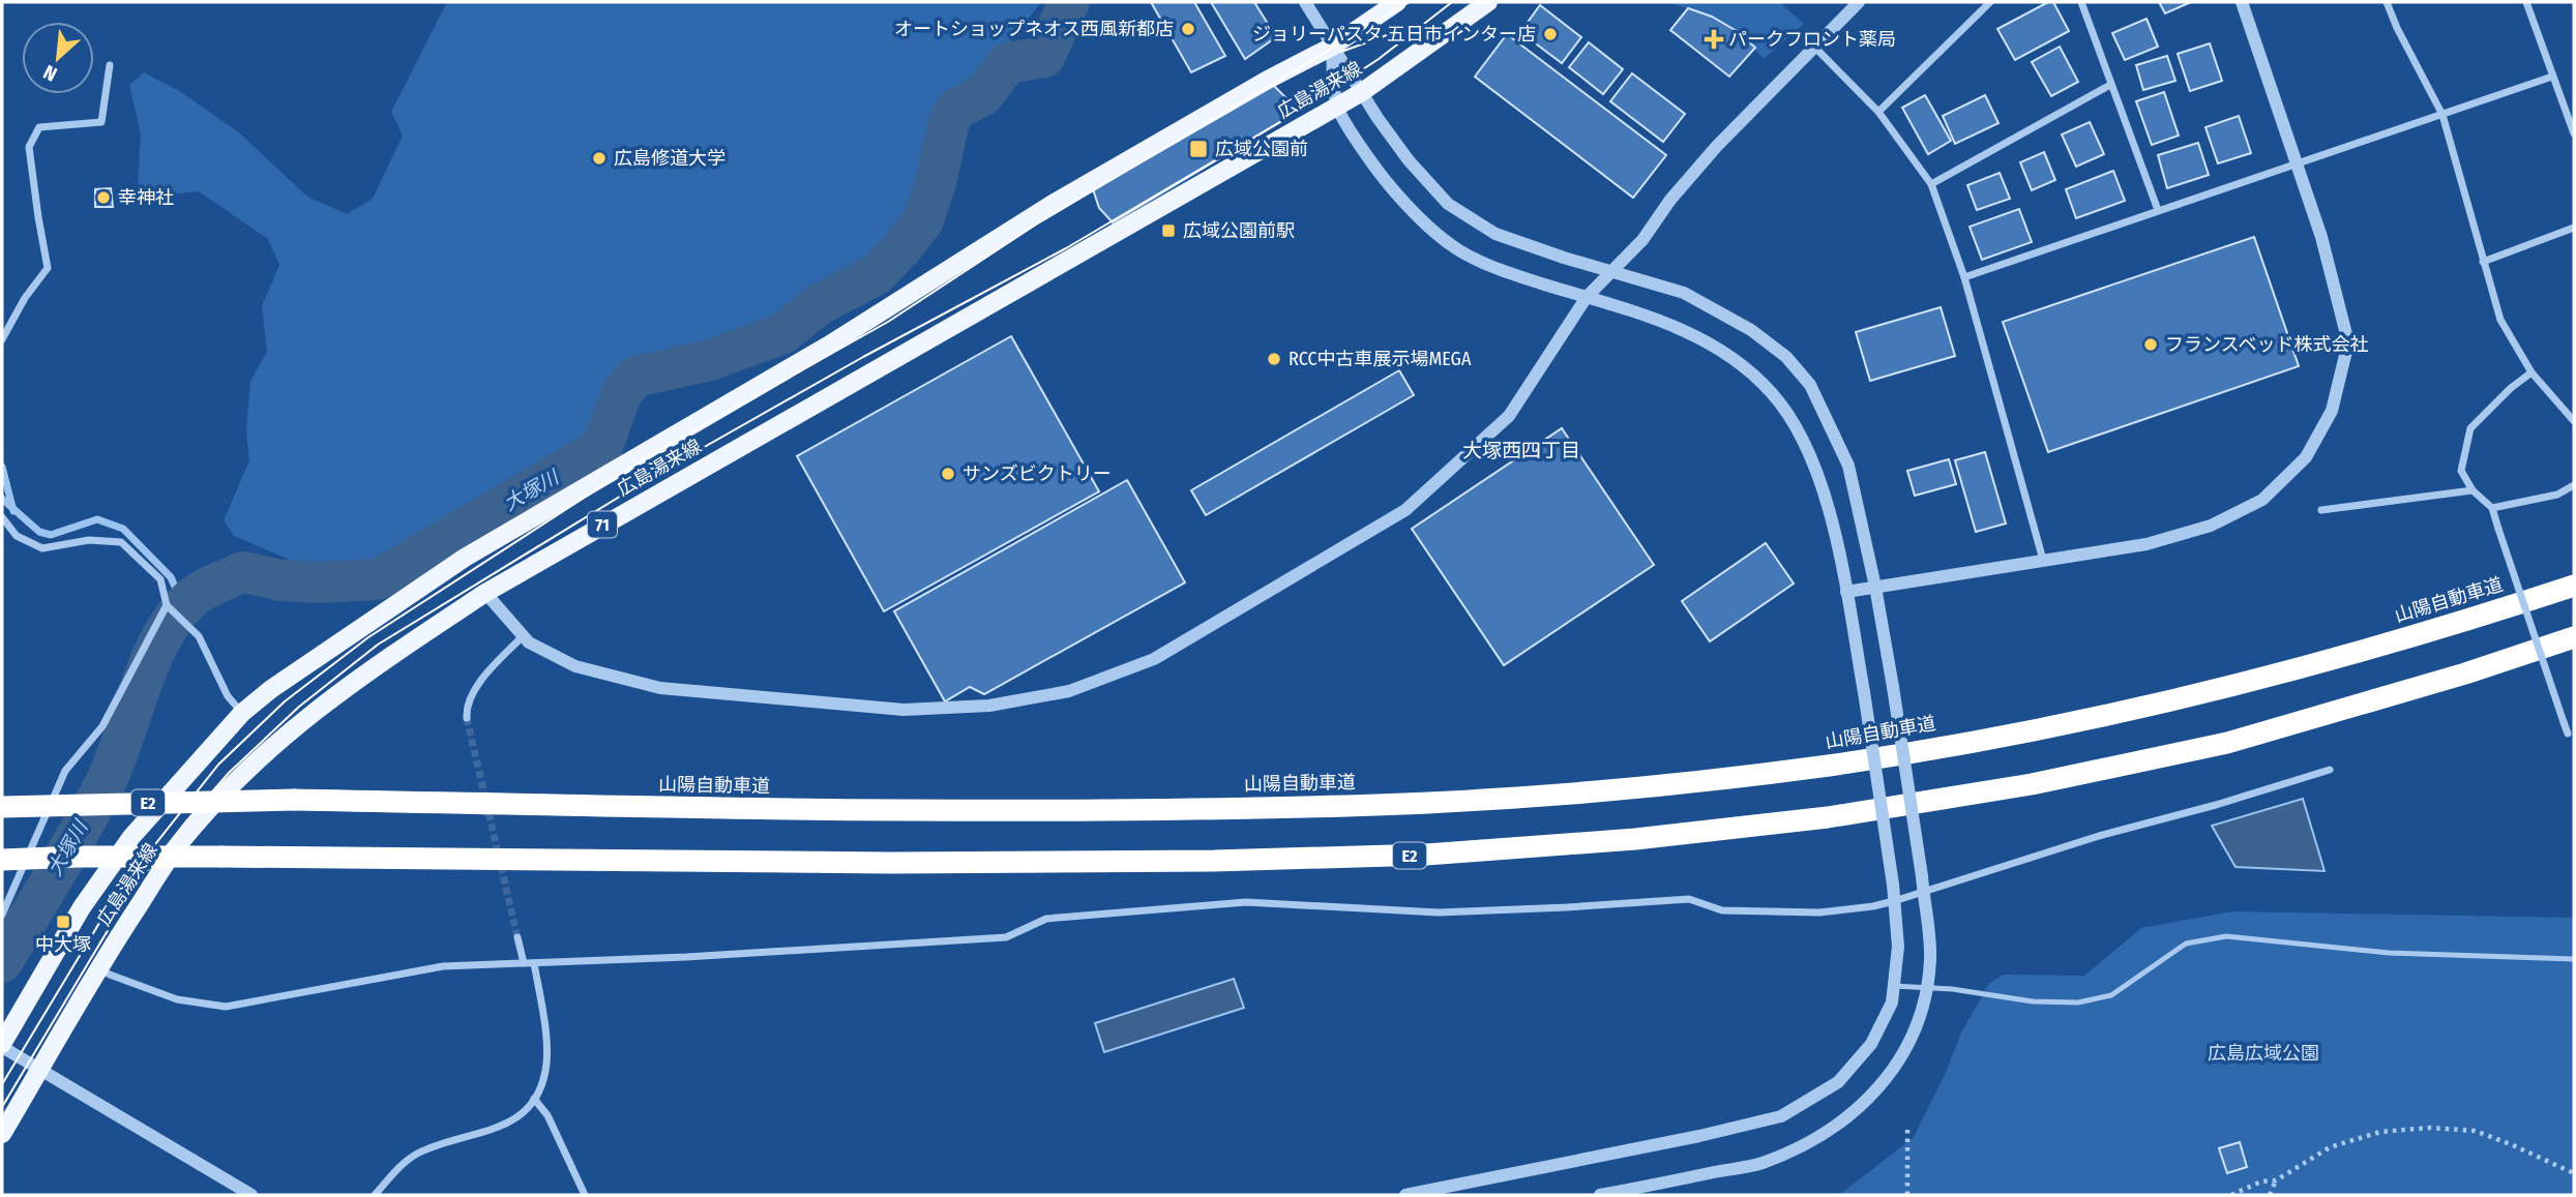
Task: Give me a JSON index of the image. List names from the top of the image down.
{
  "streets": {
    "highway": ["山陽自動車道", "E2"],
    "main road": ["広島湯来線", "71"]
  },
  "districts": ["大塚西四丁目"],
  "water": ["大塚川"],
  "parks": ["広島広域公園"],
  "places": {
    "other": [
      "オートショップネオス西風新都店",
      "ジョリーパスタ 五日市インター店",
      "広島修道大学",
      "幸神社",
      "フランスベッド株式会社",
      "RCC中古車展示場MEGA",
      "サンズビクトリー"
    ],
    "health": ["パークフロント薬局"],
    "transit": ["広域公園前", "広域公園前駅", "中大塚"]
  },
  "north": "bottom left"
}
